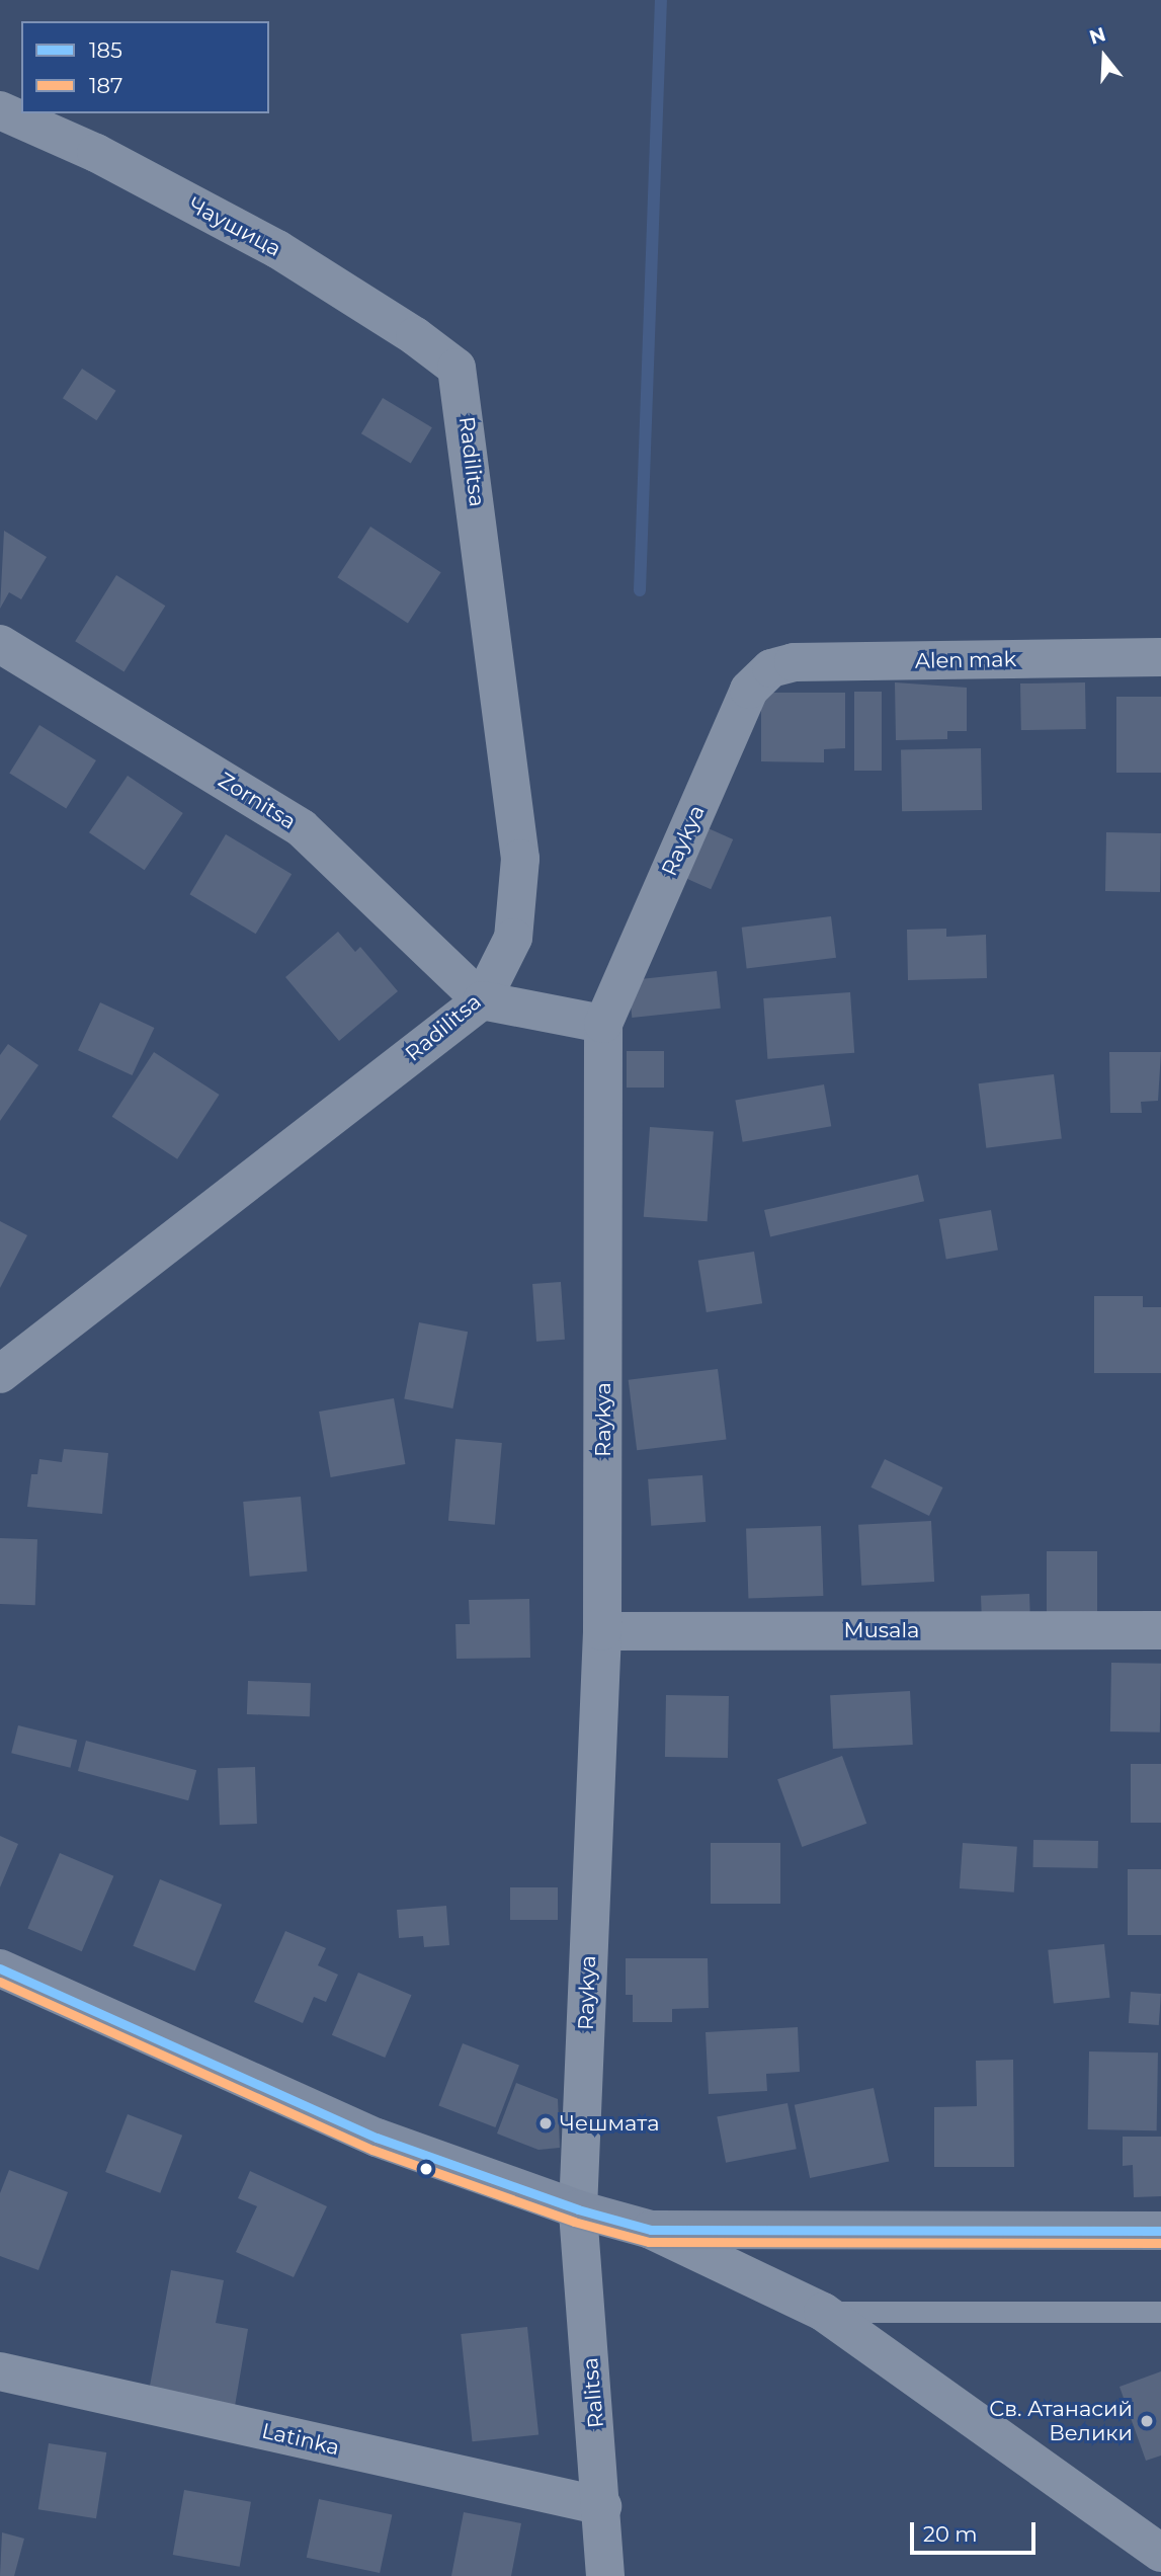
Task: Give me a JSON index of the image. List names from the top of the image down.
{
  "streets": {
    "street": [
      "Чаушица",
      "Radilitsa",
      "Alen mak",
      "Zornitsa",
      "Raykya",
      "Musala",
      "Ralitsa",
      "Latinka"
    ]
  },
  "crossings": [
    ["Чаушица", "Radilitsa"],
    ["Radilitsa", "Zornitsa"],
    ["Alen mak", "Raykya"],
    ["Raykya", "Musala"],
    ["Raykya", "Ralitsa"],
    ["Ralitsa", "Latinka"]
  ],
  "places": ["Чешмата", "Св. Атанасий Велики"],
  "lines": ["transit line 185", "transit line 187"],
  "legend": ["185", "187"],
  "scale_bar": "20 m",
  "north": "top"
}
